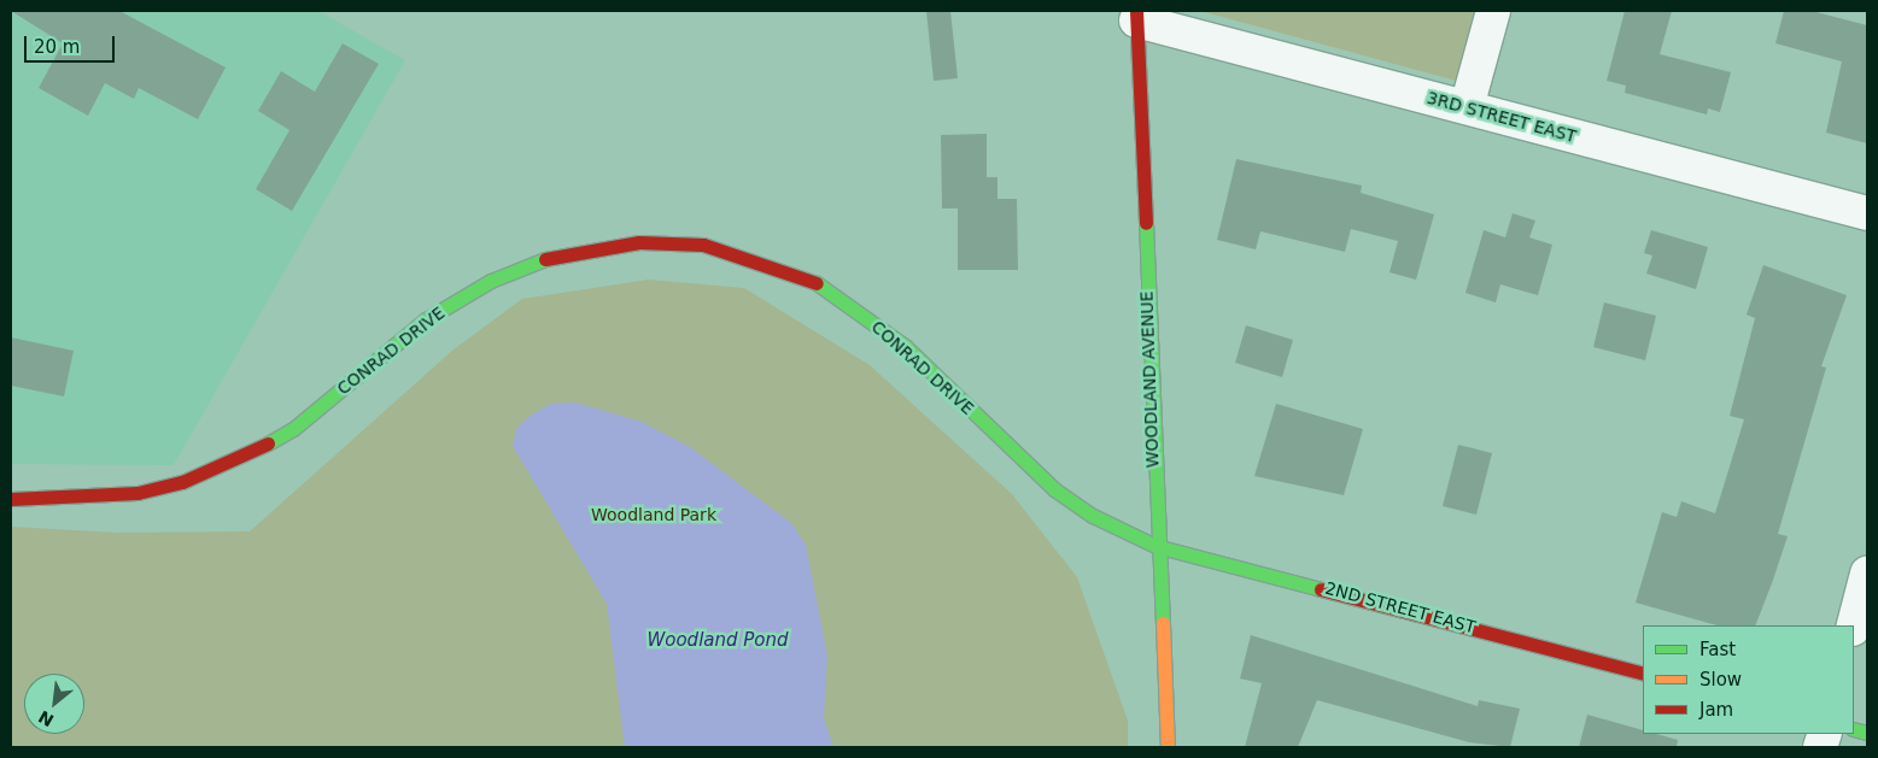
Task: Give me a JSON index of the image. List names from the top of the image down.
{
  "streets": {
    "street": [
      "3RD STREET EAST",
      "CONRAD DRIVE",
      "WOODLAND AVENUE",
      "2ND STREET EAST"
    ]
  },
  "crossings": [
    ["3RD STREET EAST", "WOODLAND AVENUE"],
    ["CONRAD DRIVE", "WOODLAND AVENUE"],
    ["CONRAD DRIVE", "2ND STREET EAST"],
    ["WOODLAND AVENUE", "2ND STREET EAST"]
  ],
  "water": ["Woodland Pond"],
  "parks": ["Woodland Park"],
  "legend": ["Fast", "Slow", "Jam"],
  "scale_bar": "20 m",
  "north": "bottom left"
}
